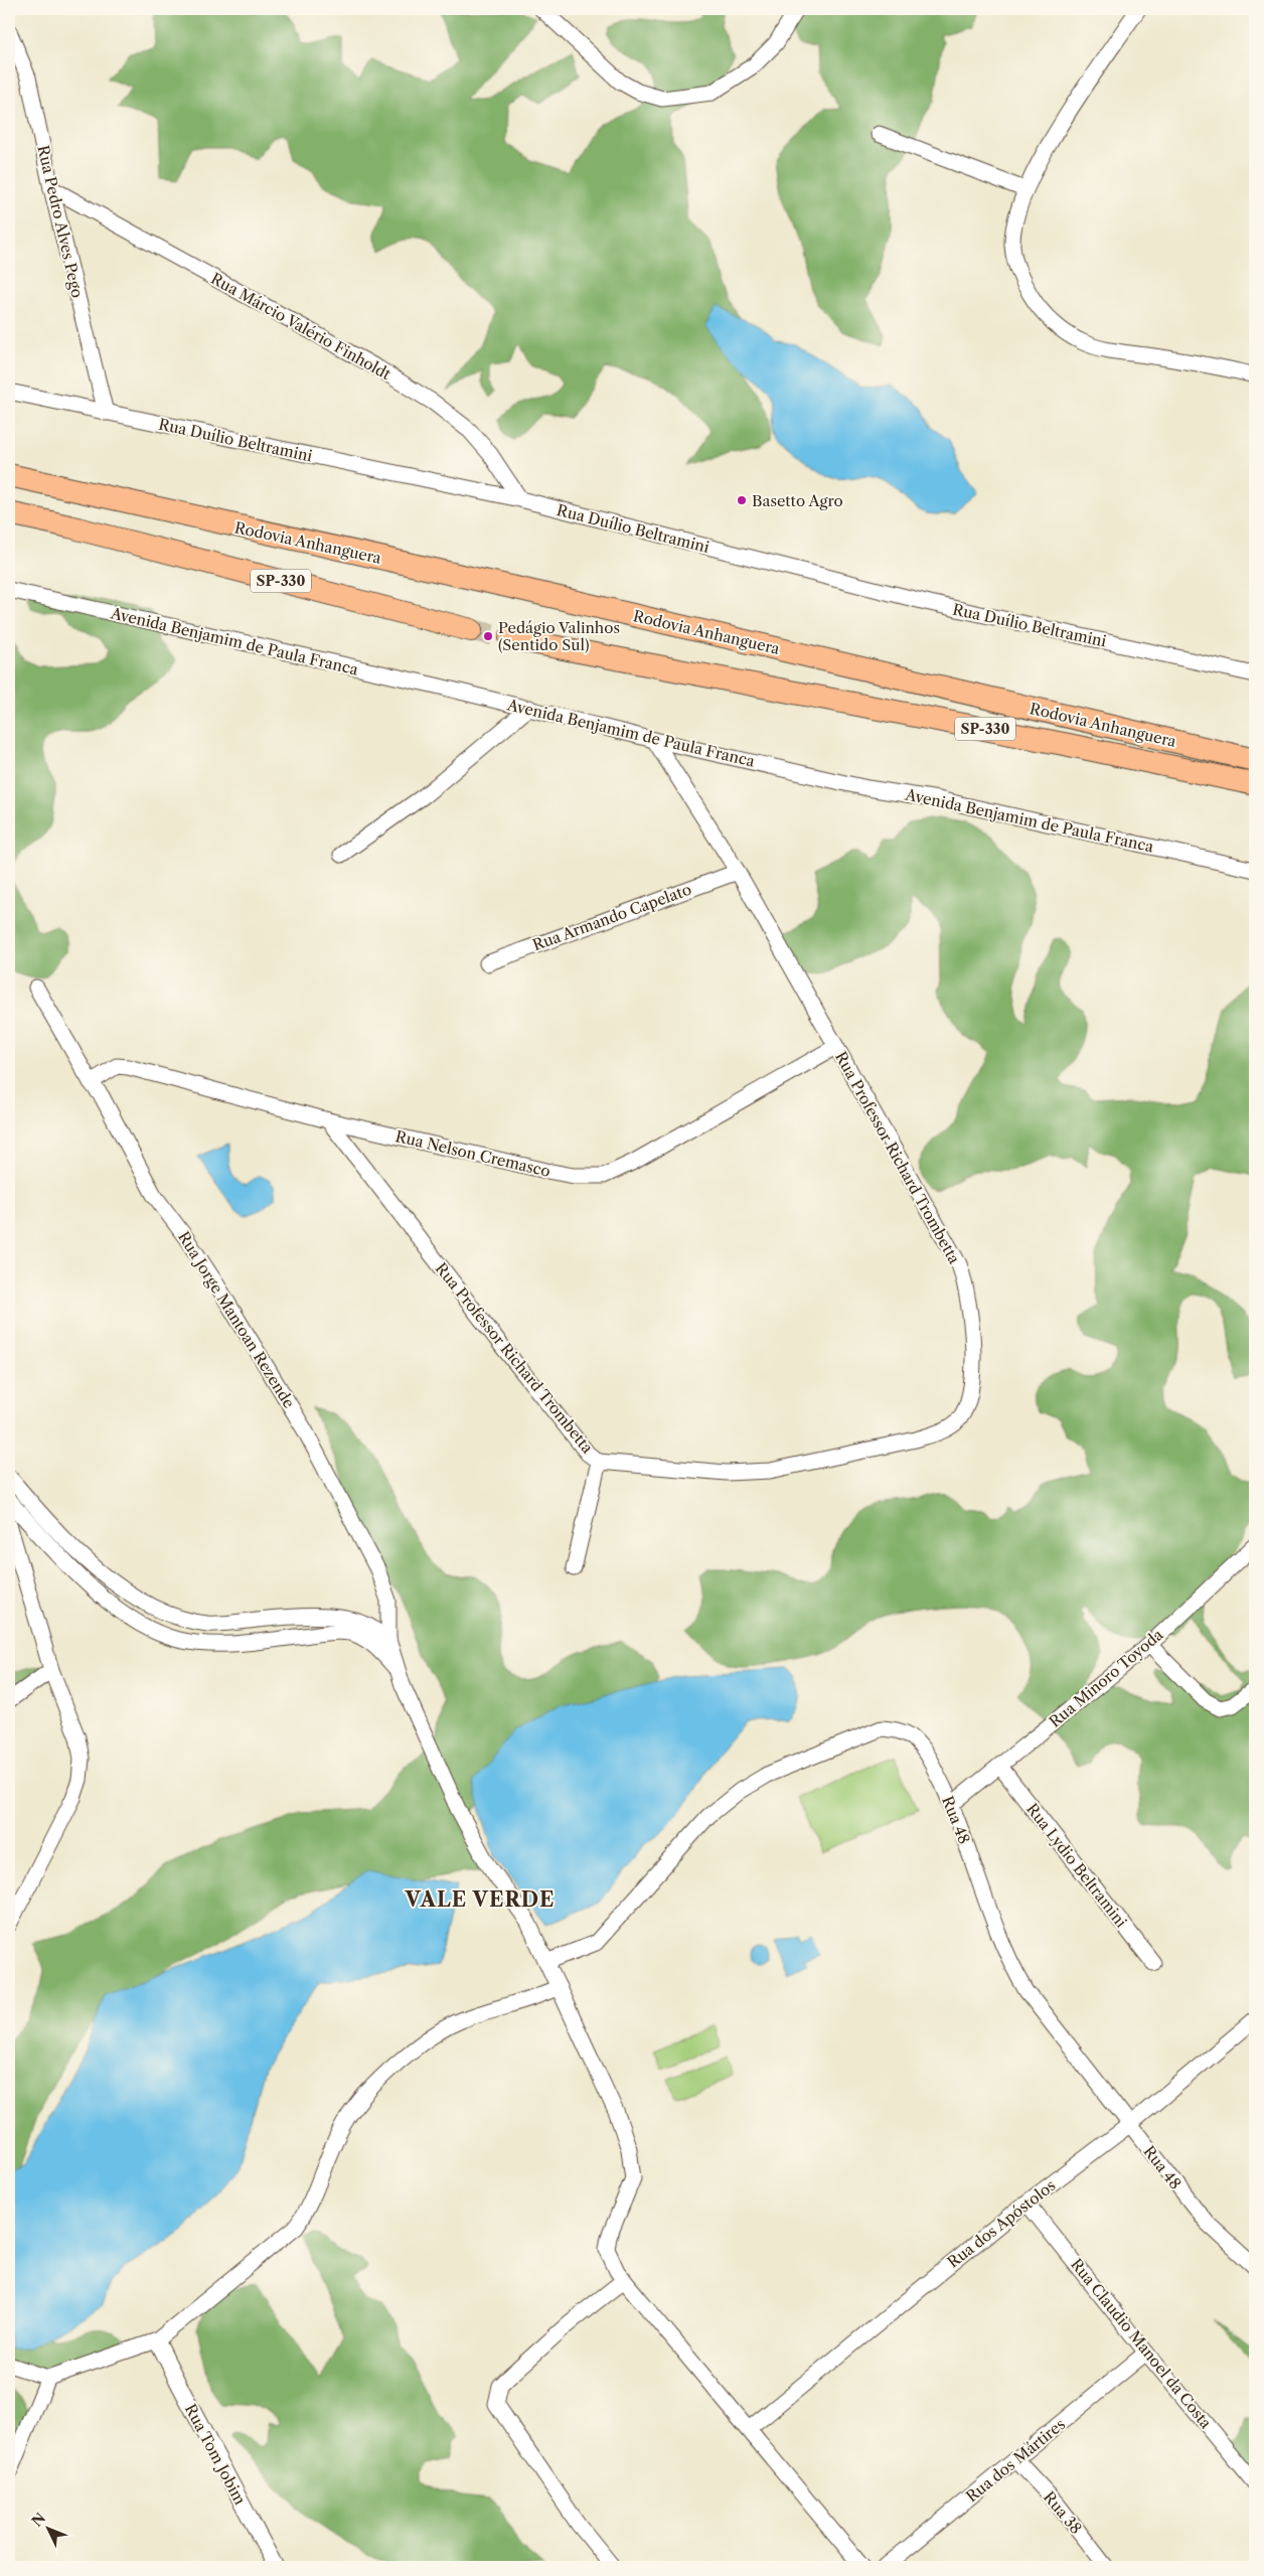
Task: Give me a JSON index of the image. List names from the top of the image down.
{
  "streets": {
    "highway": ["Rodovia Anhanguera", "SP-330"],
    "street": [
      "Rua Pedro Alves Pego",
      "Rua Márcio Valério Finholdt",
      "Rua Duílio Beltramini",
      "Avenida Benjamim de Paula Franca",
      "Rua Armando Capelato",
      "Rua Nelson Cremasco",
      "Rua Professor Richard Trombetta",
      "Rua Jorge Mantoan Rezende",
      "Rua Minoro Toyoda",
      "Rua 48",
      "Rua Lydio Beltramini",
      "Rua dos Apóstolos",
      "Rua Claudio Manoel da Costa",
      "Rua Tom Jobim",
      "Rua dos Mártires",
      "Rua 38"
    ]
  },
  "crossings": [
    ["Rua Pedro Alves Pego", "Rua Márcio Valério Finholdt"],
    ["Rua Pedro Alves Pego", "Rua Duílio Beltramini"],
    ["Rua Márcio Valério Finholdt", "Rua Duílio Beltramini"],
    ["Avenida Benjamim de Paula Franca", "Rua Professor Richard Trombetta"],
    ["Rua Armando Capelato", "Rua Professor Richard Trombetta"],
    ["Rua Nelson Cremasco", "Rua Professor Richard Trombetta"],
    ["Rua Nelson Cremasco", "Rua Jorge Mantoan Rezende"],
    ["Rua Minoro Toyoda", "Rua 48"],
    ["Rua Minoro Toyoda", "Rua Lydio Beltramini"],
    ["Rua 48", "Rua dos Apóstolos"],
    ["Rua dos Apóstolos", "Rua Claudio Manoel da Costa"],
    ["Rua Claudio Manoel da Costa", "Rua dos Mártires"],
    ["Rua dos Mártires", "Rua 38"]
  ],
  "districts": ["VALE VERDE"],
  "places": ["Basetto Agro", "Pedágio Valinhos (Sentido Sul)"],
  "north": "top left"
}
